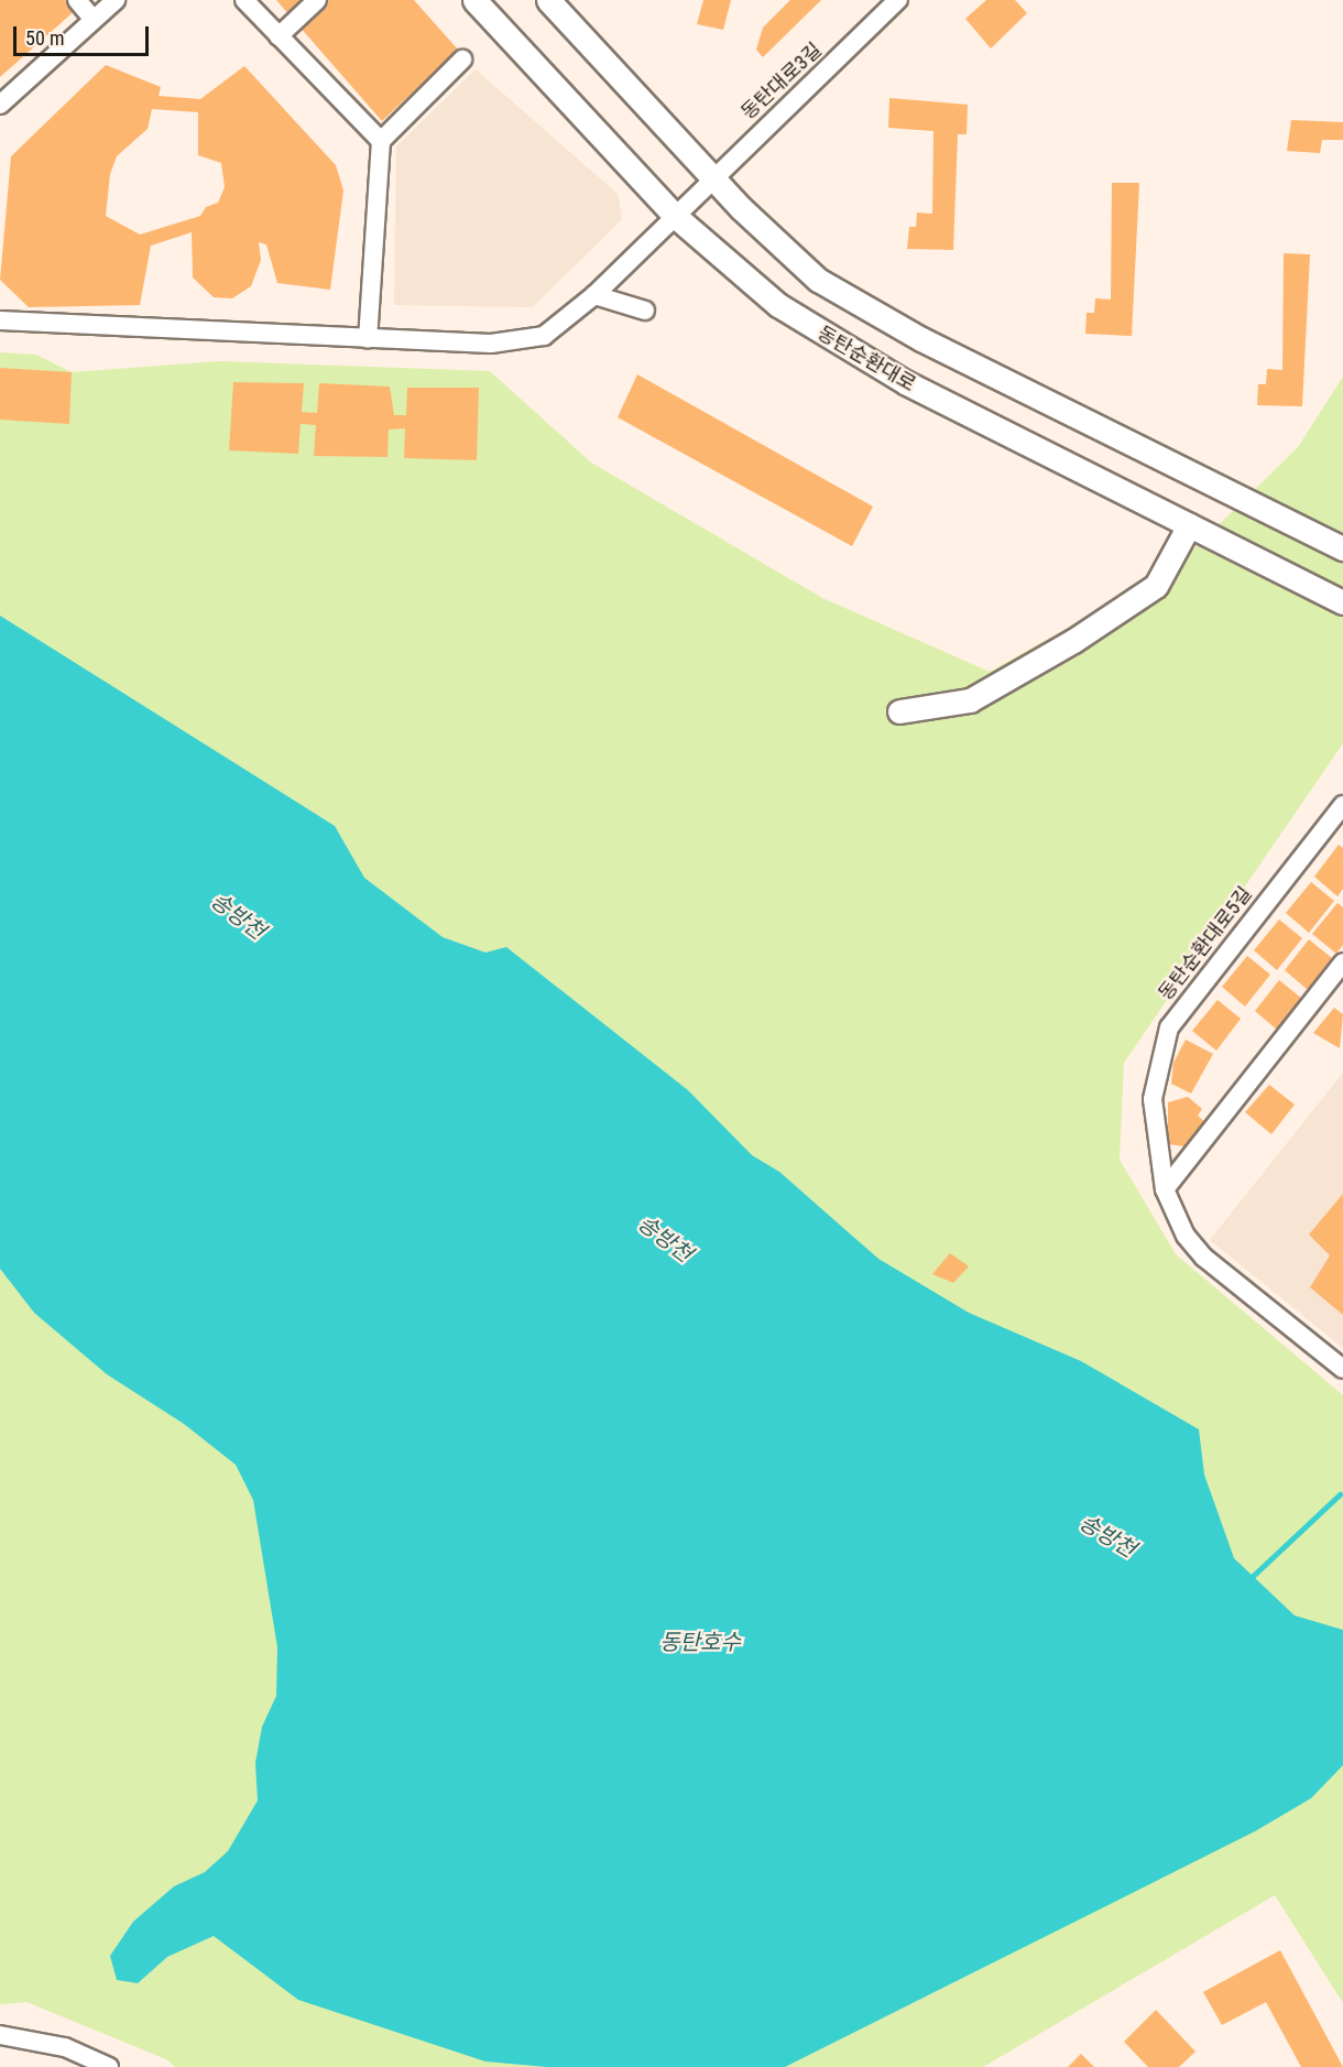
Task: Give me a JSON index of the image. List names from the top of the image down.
{
  "streets": {
    "main road": ["동탄순환대로"],
    "street": ["동탄대로3길", "동탄순환대로5길"]
  },
  "crossings": [
    ["동탄대로3길", "동탄순환대로"]
  ],
  "water": ["송방천", "동탄호수"],
  "scale_bar": "50 m"
}
